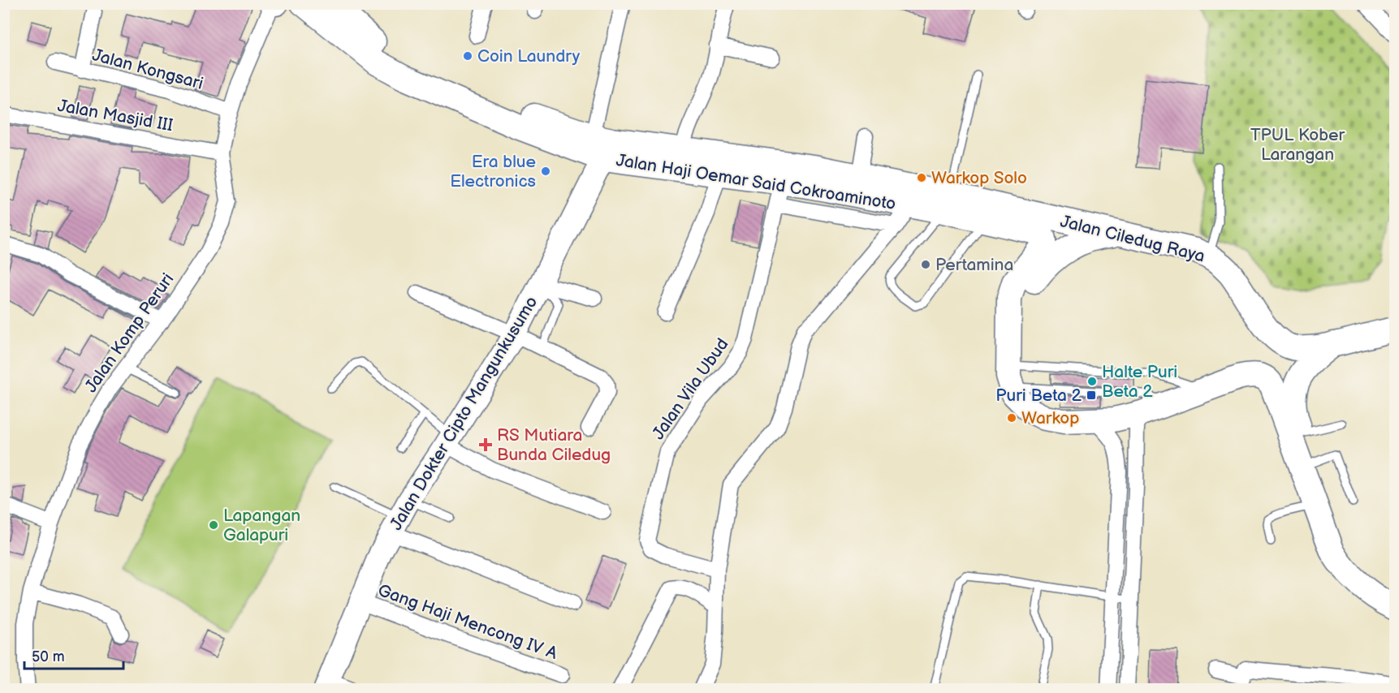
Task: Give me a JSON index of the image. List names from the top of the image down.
{
  "streets": {
    "main road": ["Jalan Haji Oemar Said Cokroaminoto", "Jalan Ciledug Raya", "Jalan Dokter Cipto Mangunkusumo"],
    "street": [
      "Jalan Kongsari",
      "Jalan Masjid III",
      "Jalan Komp Peruri",
      "Jalan Vila Ubud",
      "Gang Haji Mencong IV A"
    ]
  },
  "crossings": [
    ["Jalan Kongsari", "Jalan Komp Peruri"],
    ["Jalan Masjid III", "Jalan Komp Peruri"],
    ["Jalan Haji Oemar Said Cokroaminoto", "Jalan Ciledug Raya"],
    ["Jalan Haji Oemar Said Cokroaminoto", "Jalan Vila Ubud"],
    ["Jalan Haji Oemar Said Cokroaminoto", "Jalan Dokter Cipto Mangunkusumo"],
    ["Jalan Dokter Cipto Mangunkusumo", "Gang Haji Mencong IV A"]
  ],
  "parks": ["TPUL Kober Larangan"],
  "places": {
    "other": [
      "Coin Laundry",
      "Era blue Electronics",
      "Warkop Solo",
      "Pertamina",
      "Halte Puri Beta 2",
      "Warkop",
      "Lapangan Galapuri"
    ],
    "transit": ["Puri Beta 2"],
    "health": ["RS Mutiara Bunda Ciledug"]
  },
  "scale_bar": "50 m"
}
